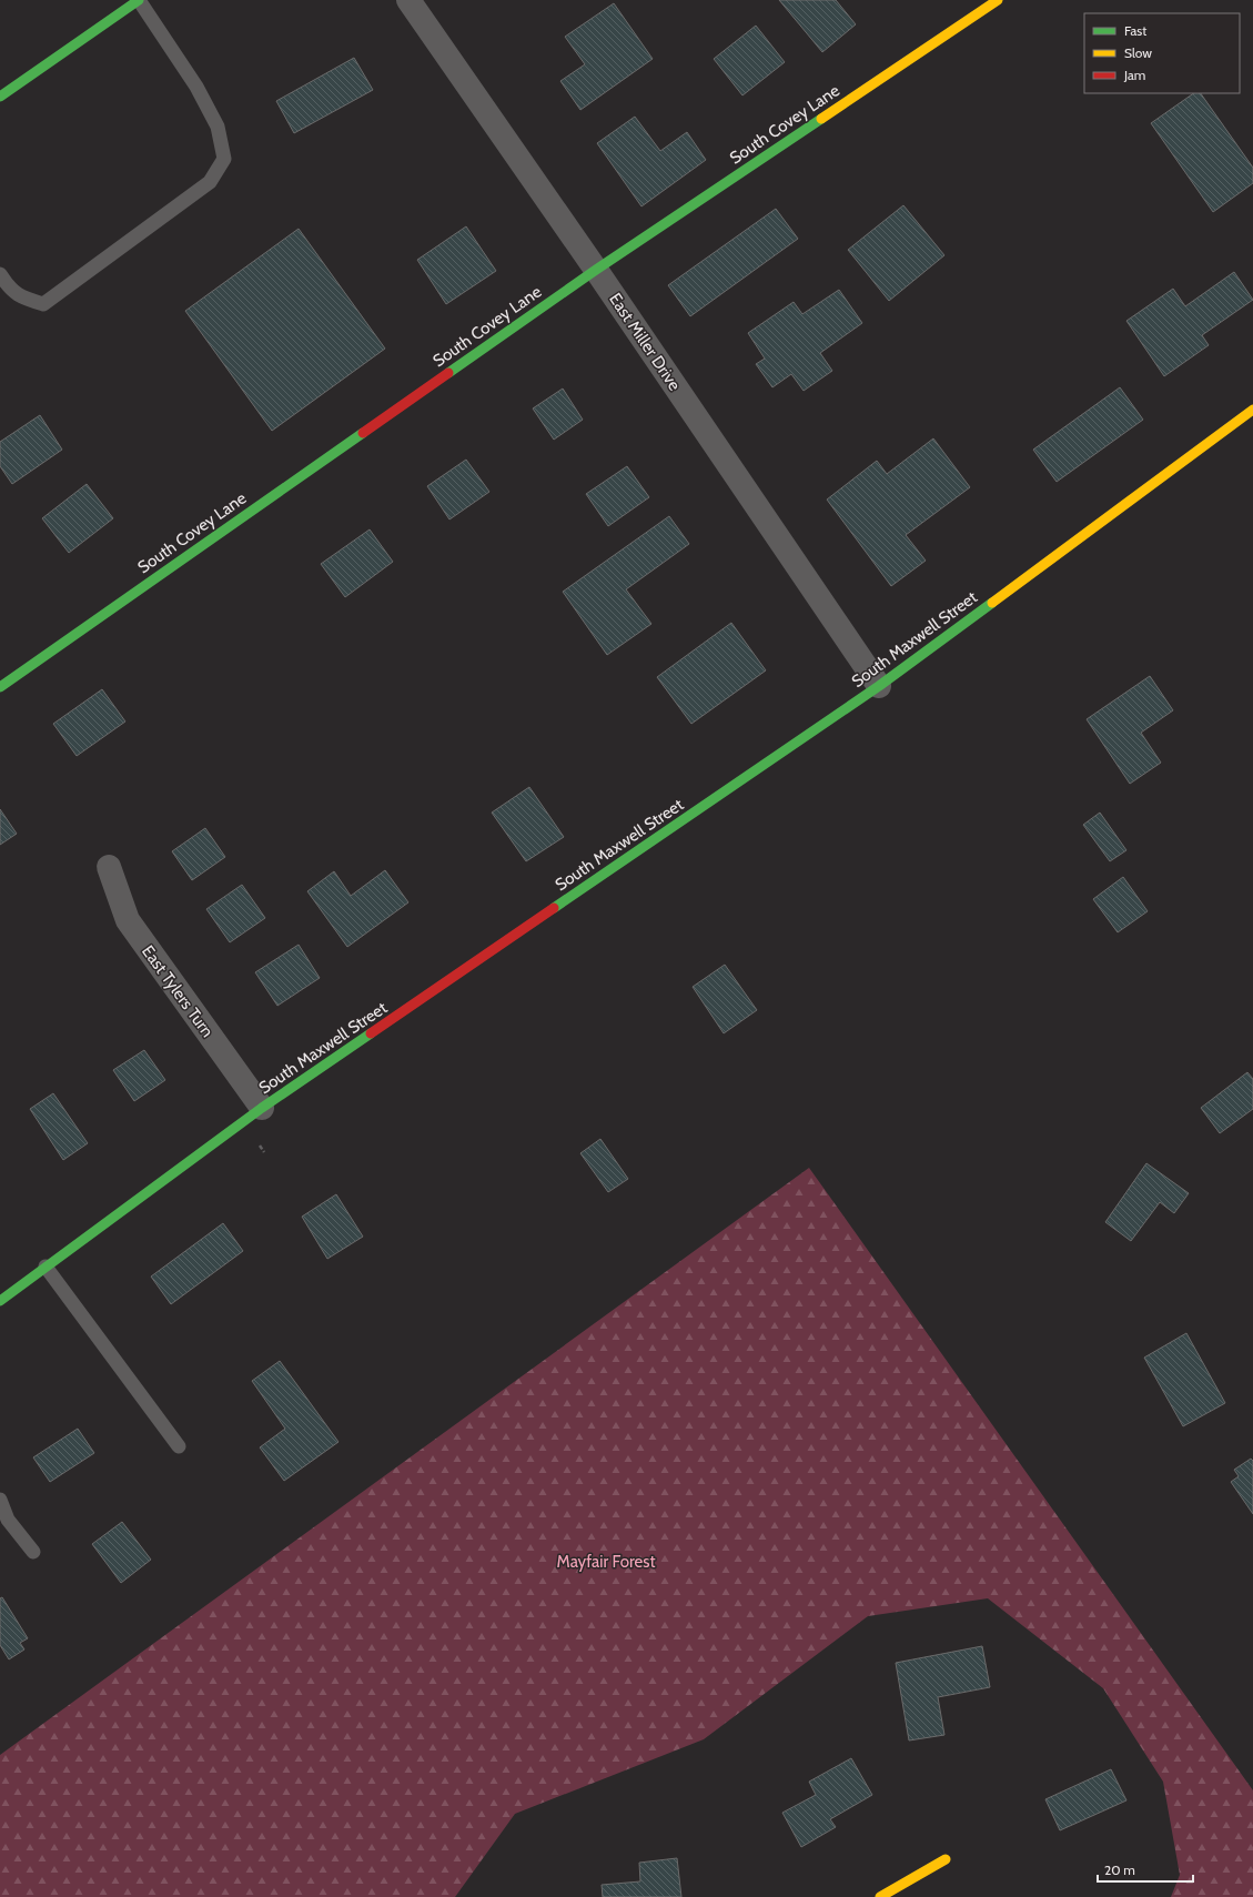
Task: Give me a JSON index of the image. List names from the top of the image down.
{
  "streets": {
    "street": [
      "South Covey Lane",
      "East Miller Drive",
      "South Maxwell Street",
      "East Tylers Turn"
    ]
  },
  "crossings": [
    ["South Covey Lane", "East Miller Drive"],
    ["East Miller Drive", "South Maxwell Street"],
    ["South Maxwell Street", "East Tylers Turn"]
  ],
  "parks": ["Mayfair Forest"],
  "legend": ["Fast", "Slow", "Jam"],
  "scale_bar": "20 m"
}
